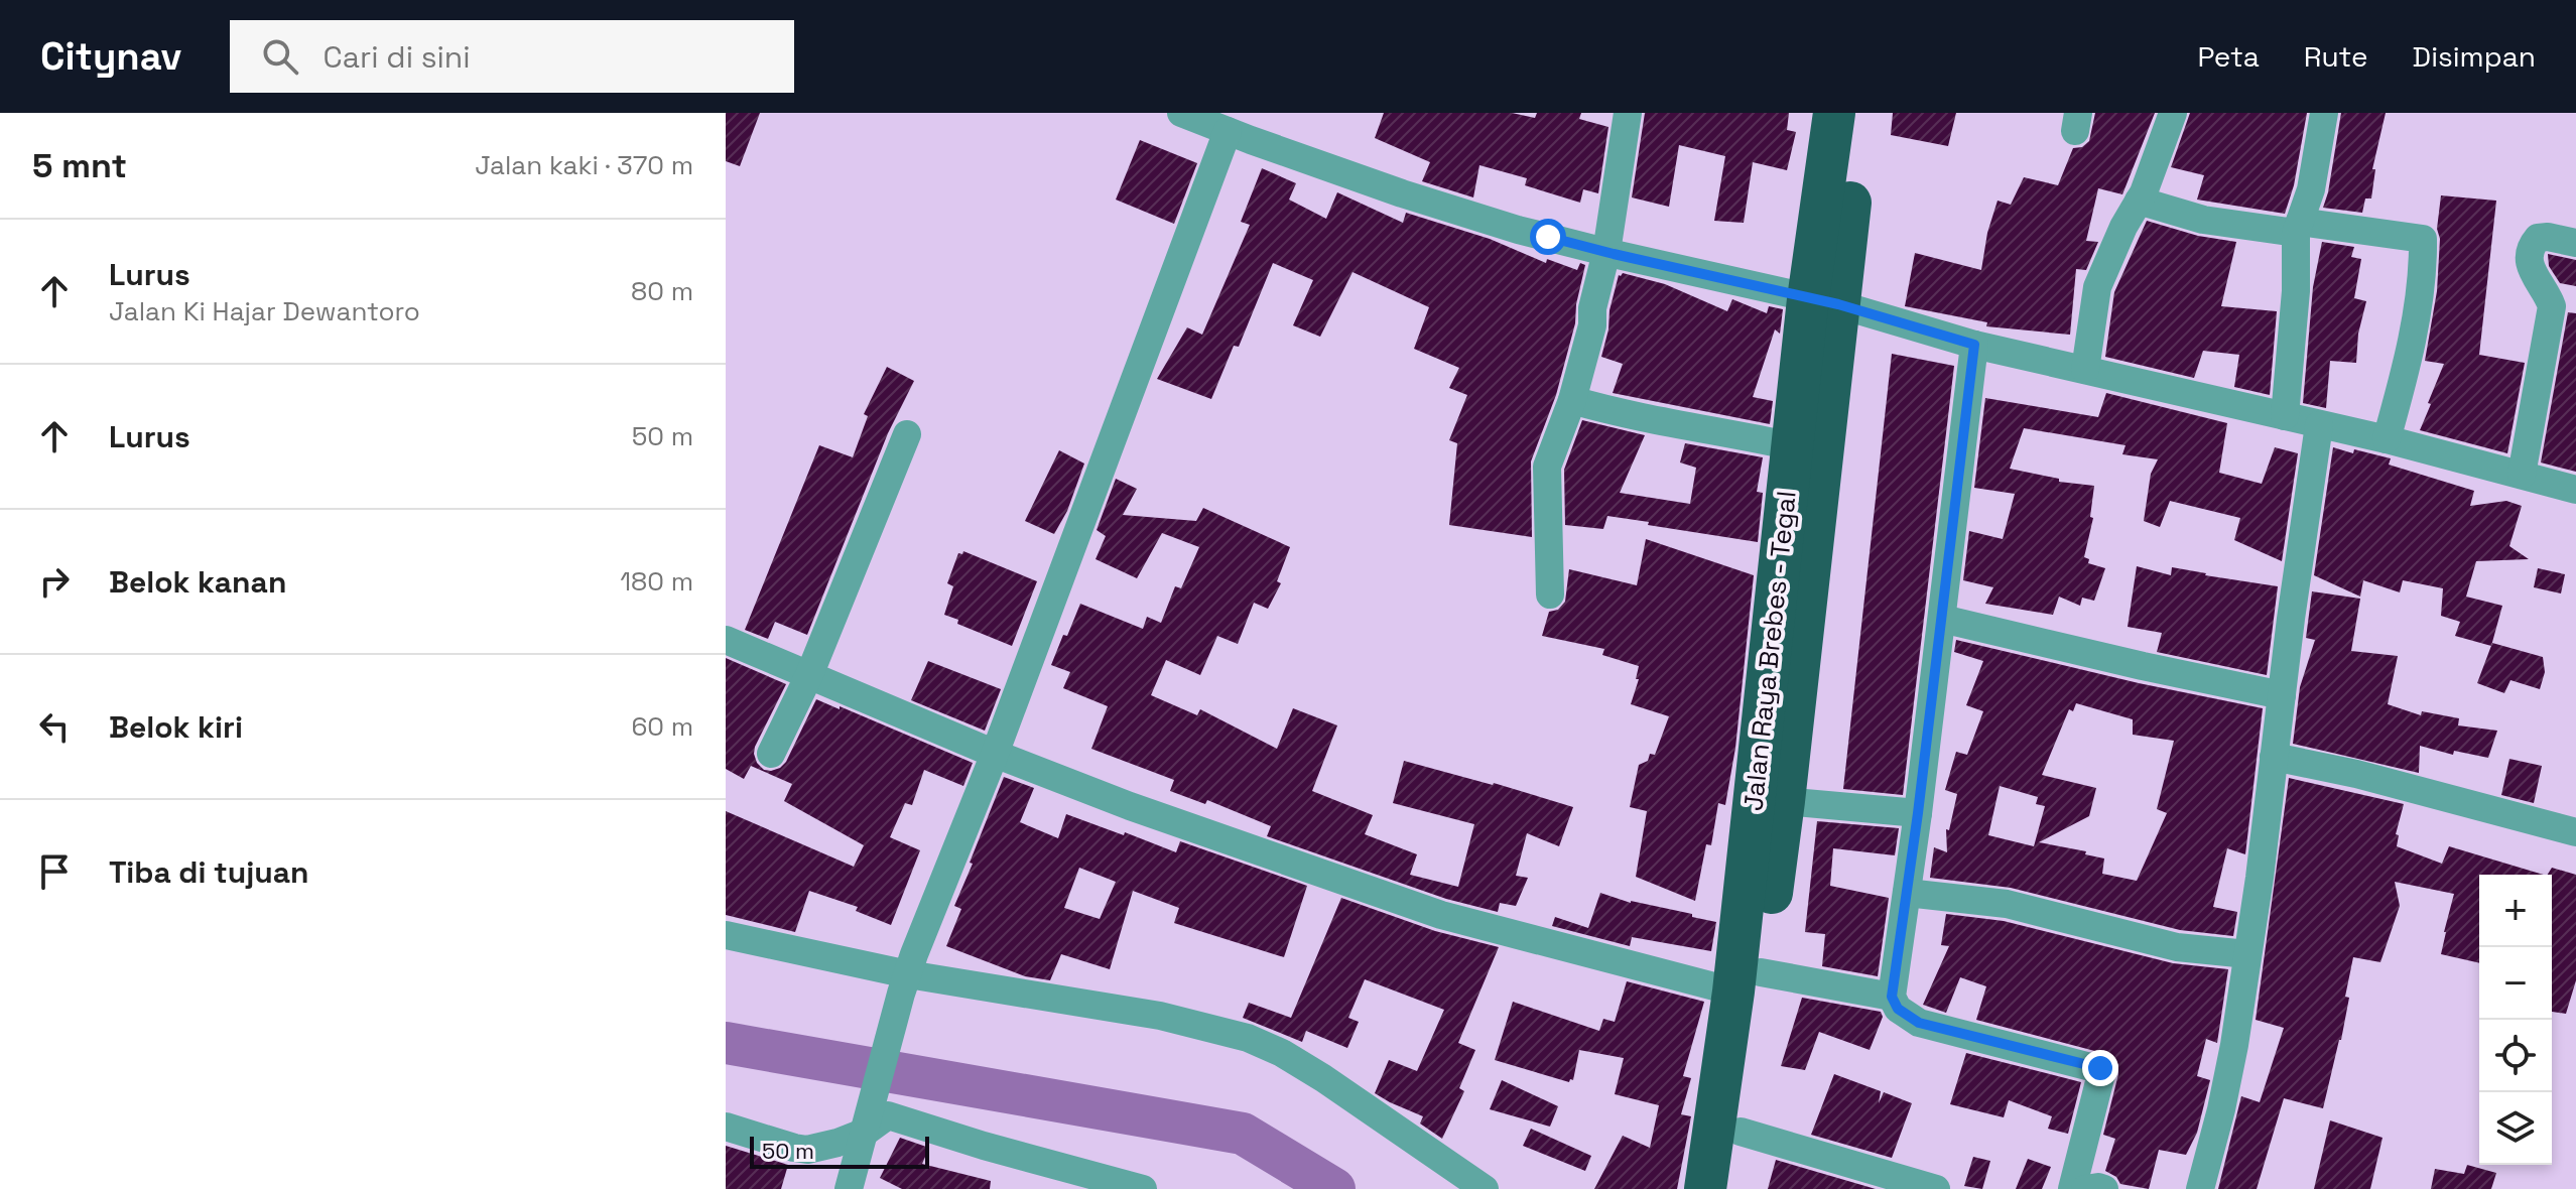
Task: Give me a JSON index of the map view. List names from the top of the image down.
{
  "streets": {
    "highway": ["Jalan Raya Brebes - Tegal"]
  },
  "scale_bar": "50 m",
  "page": {
    "header": "Citynav",
    "search": "Cari di sini",
    "nav": ["Peta", "Rute", "Disimpan"],
    "heading": ["5 mnt", "Jalan kaki · 370 m"],
    "list": [
      ["Lurus", "Jalan Ki Hajar Dewantoro", "80 m"],
      ["Lurus", "50 m"],
      ["Belok kanan", "180 m"],
      ["Belok kiri", "60 m"],
      "Tiba di tujuan"
    ],
    "map_buttons": ["+", "−"],
    "scale": "50 m"
  }
}
